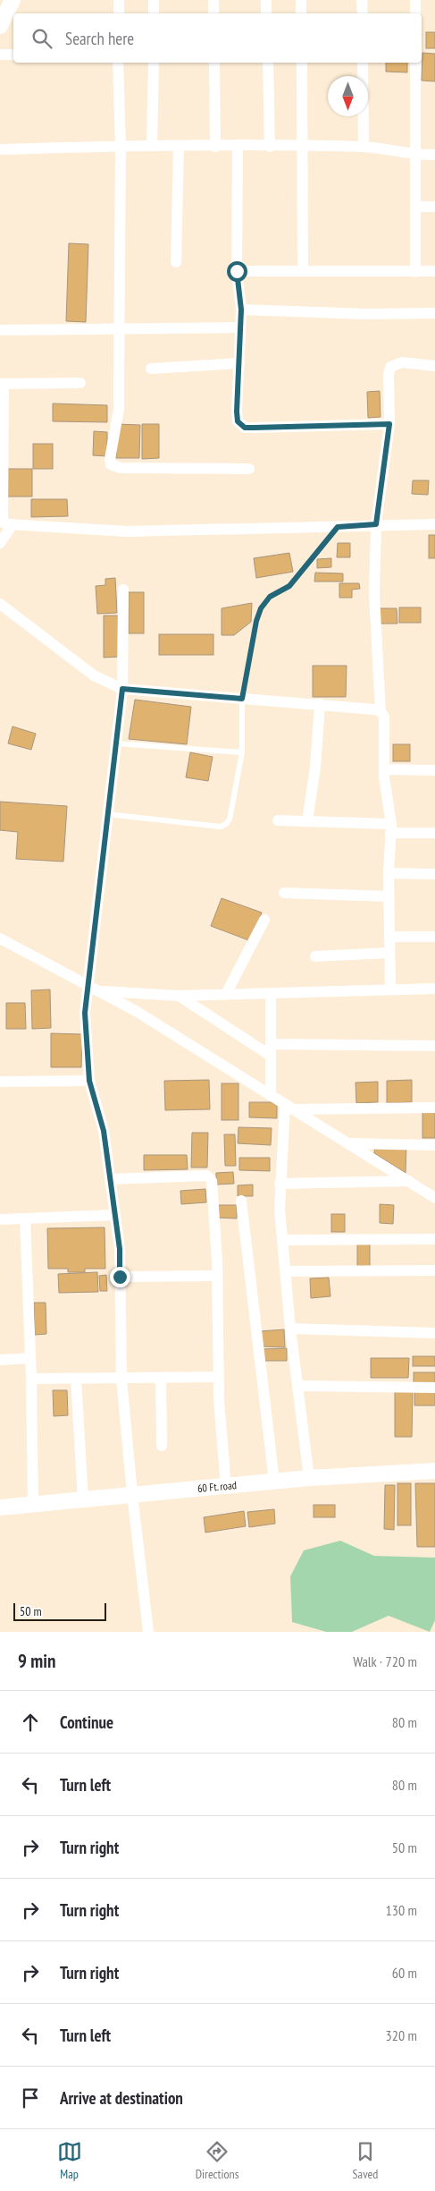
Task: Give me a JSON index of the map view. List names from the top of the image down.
{
  "streets": {
    "street": ["60 Ft. road"]
  },
  "scale_bar": "50 m",
  "north": "bottom",
  "page": {
    "search": "Search here",
    "scale": "50 m",
    "heading": ["9 min", "Walk · 720 m"],
    "list": [
      ["Continue", "80 m"],
      ["Turn left", "80 m"],
      ["Turn right", "50 m"],
      ["Turn right", "130 m"],
      ["Turn right", "60 m"],
      ["Turn left", "320 m"],
      "Arrive at destination"
    ],
    "nav": ["Map", "Directions", "Saved"]
  }
}
